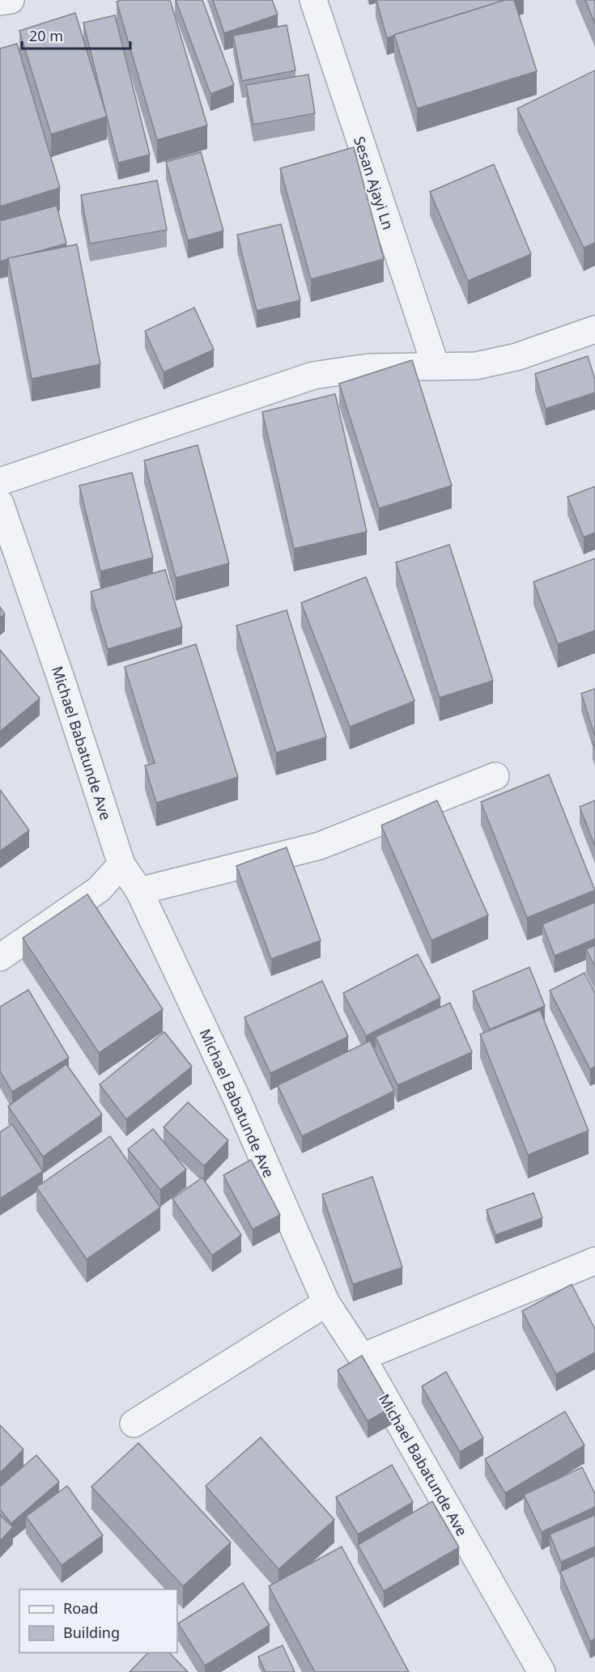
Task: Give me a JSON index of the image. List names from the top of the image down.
{
  "streets": {
    "street": ["Sesan Ajayi Ln", "Michael Babatunde Ave"]
  },
  "legend": ["Road", "Building"],
  "scale_bar": "20 m"
}
